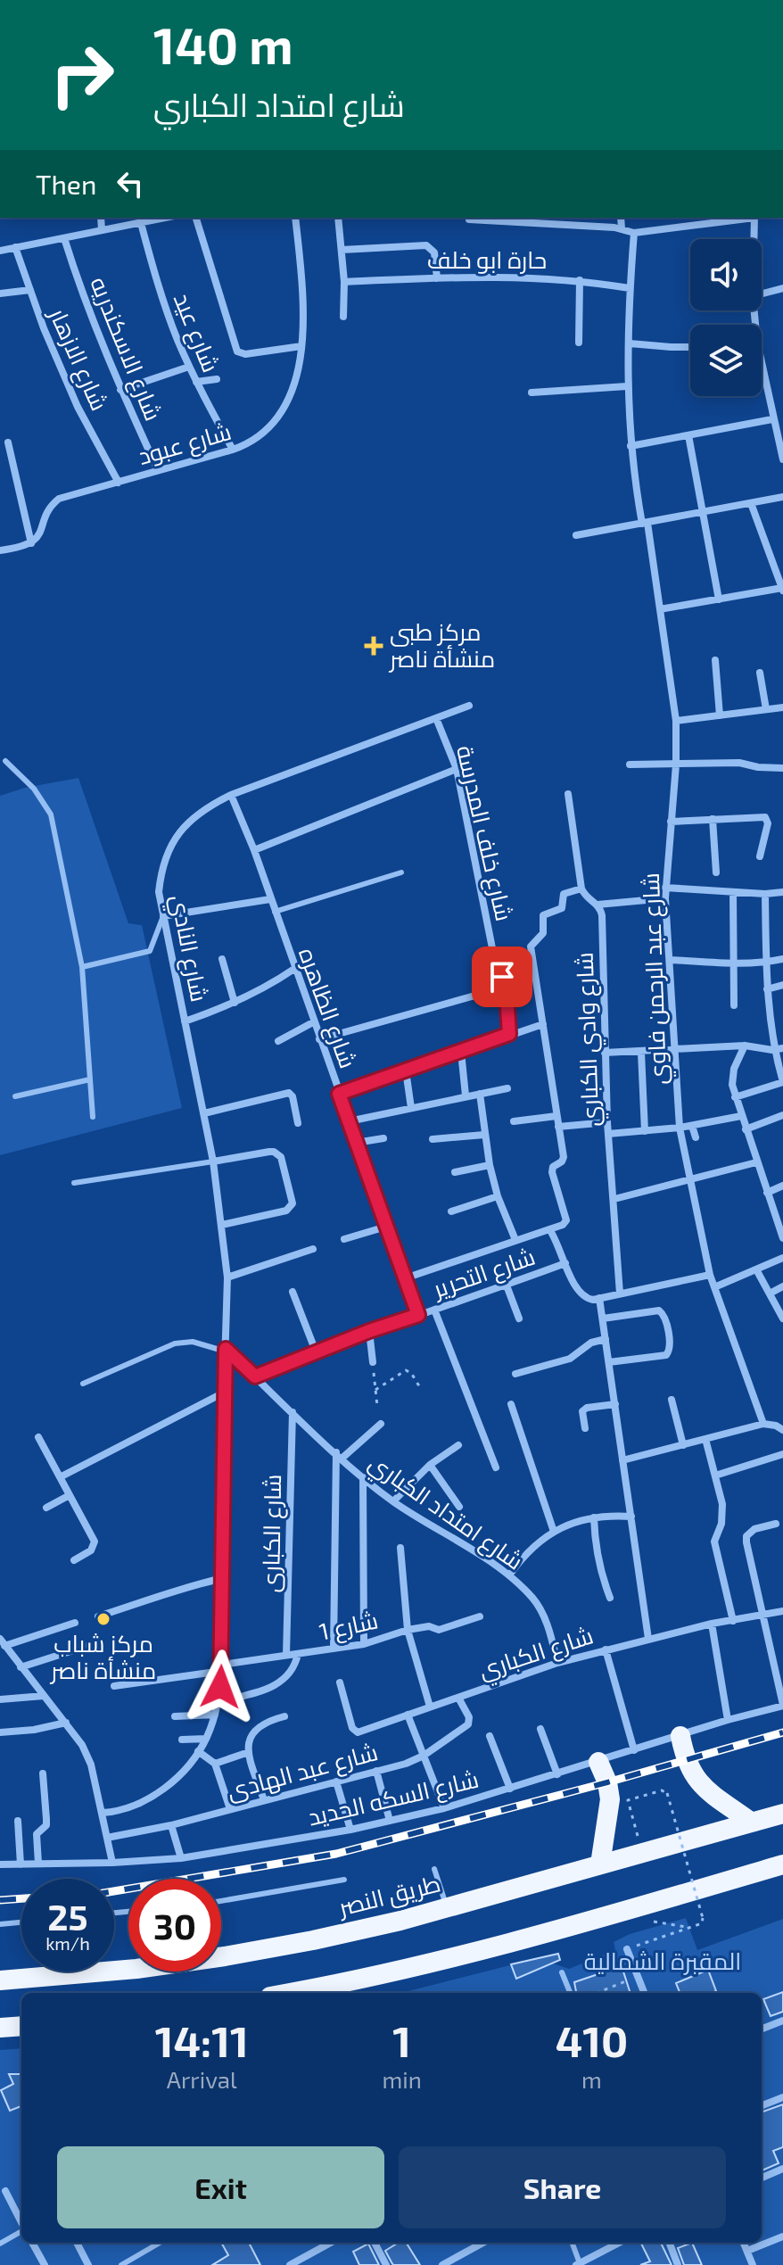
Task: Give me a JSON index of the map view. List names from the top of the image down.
{
  "streets": {
    "highway": ["طريق النصر"],
    "street": [
      "حارة ابو خلف",
      "شارع عيد",
      "شارع الاسكندريه",
      "شارع الازهار",
      "شارع عبود",
      "شارع خلف المدرسة",
      "شارع النادي",
      "شارع عبد الرحمن فاوي",
      "شارع الظاهره",
      "شارع وادي الكباري",
      "شارع التحرير",
      "شارع امتداد الكباري",
      "شارع الكبارى",
      "شارع 1",
      "شارع الكباري",
      "شارع عبد الهادى",
      "شارع السكه الحديد"
    ]
  },
  "crossings": [
    ["حارة ابو خلف", "شارع عبد الرحمن فاوي"],
    ["شارع عيد", "شارع عبود"],
    ["شارع الاسكندريه", "شارع عبود"],
    ["شارع الازهار", "شارع عبود"],
    ["شارع خلف المدرسة", "شارع النادي"],
    ["شارع النادي", "شارع الظاهره"],
    ["شارع النادي", "شارع امتداد الكباري"],
    ["شارع النادي", "شارع 1"],
    ["شارع الظاهره", "شارع التحرير"],
    ["شارع التحرير", "شارع امتداد الكباري"],
    ["شارع امتداد الكباري", "شارع الكبارى"],
    ["شارع امتداد الكباري", "شارع الكباري"],
    ["شارع الكبارى", "شارع 1"],
    ["شارع الكباري", "شارع عبد الهادى"]
  ],
  "parks": ["المقبرة الشمالية"],
  "places": {
    "health": ["مركز طبى منشأة ناصر"],
    "other": ["مركز شباب منشأة ناصر"]
  },
  "page": {
    "turn": ["140 m", "شارع امتداد الكباري"],
    "then": "Then",
    "speed": "25 km/h",
    "limit": "30",
    "eta": [
      "14:11",
      "Arrival",
      "1",
      "min",
      "410",
      "m"
    ],
    "buttons": ["Exit", "Share"]
  }
}
